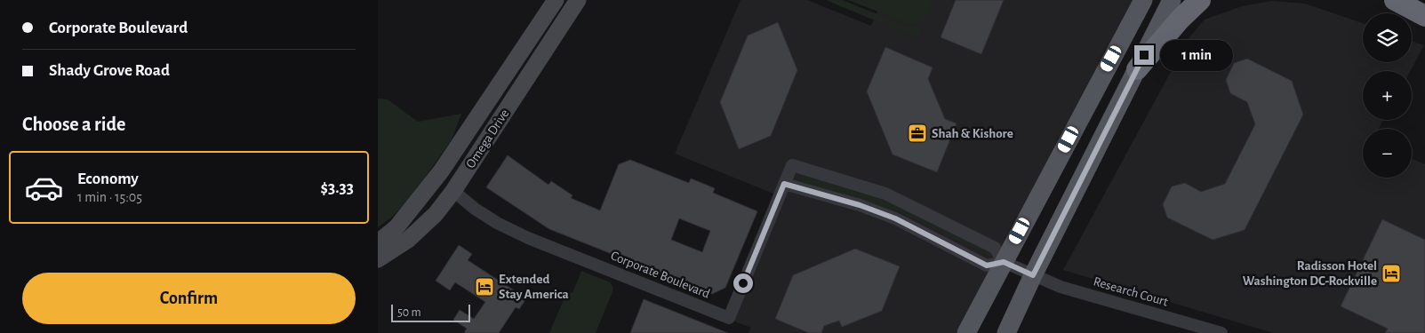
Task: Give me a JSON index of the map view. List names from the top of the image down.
{
  "streets": {
    "main road": ["Omega Drive"],
    "street": ["Corporate Boulevard", "Research Court"]
  },
  "crossings": [
    ["Omega Drive", "Corporate Boulevard"],
    ["Corporate Boulevard", "Research Court"]
  ],
  "places": {
    "office": ["Shah & Kishore"],
    "hotel": ["Radisson Hotel Washington DC-Rockville", "Extended Stay America"]
  },
  "scale_bar": "50 m",
  "page": {
    "banner": ["Corporate Boulevard", "Shady Grove Road"],
    "map_buttons": ["+", "−"],
    "bubble": "1 min",
    "heading": "Choose a ride",
    "list": [
      {
        "name": "Economy",
        "note": "1 min · 15:05",
        "value": "$3.33"
      }
    ],
    "buttons": "Confirm",
    "scale": "50 m"
  }
}
